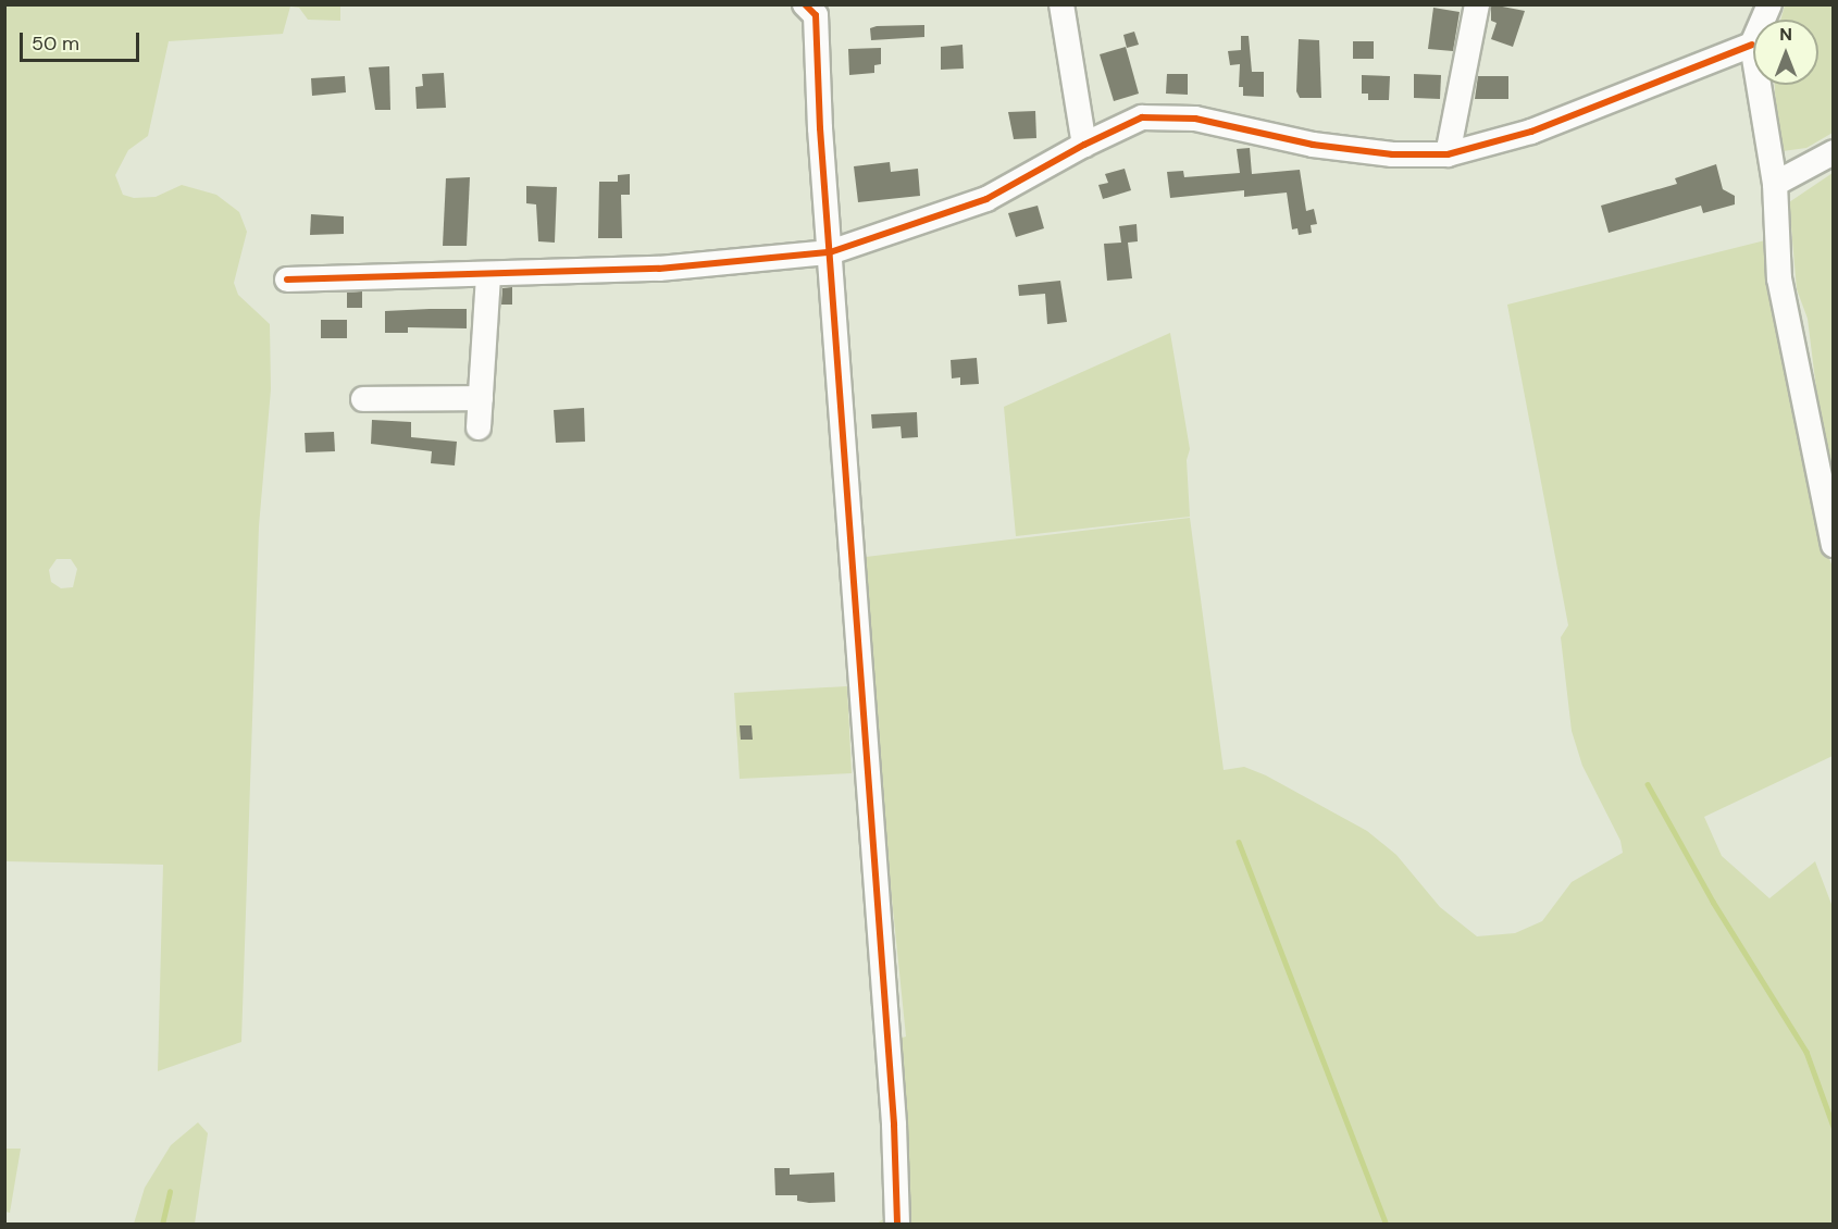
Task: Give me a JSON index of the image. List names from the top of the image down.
{
  "scale_bar": "50 m",
  "north": "top"
}
